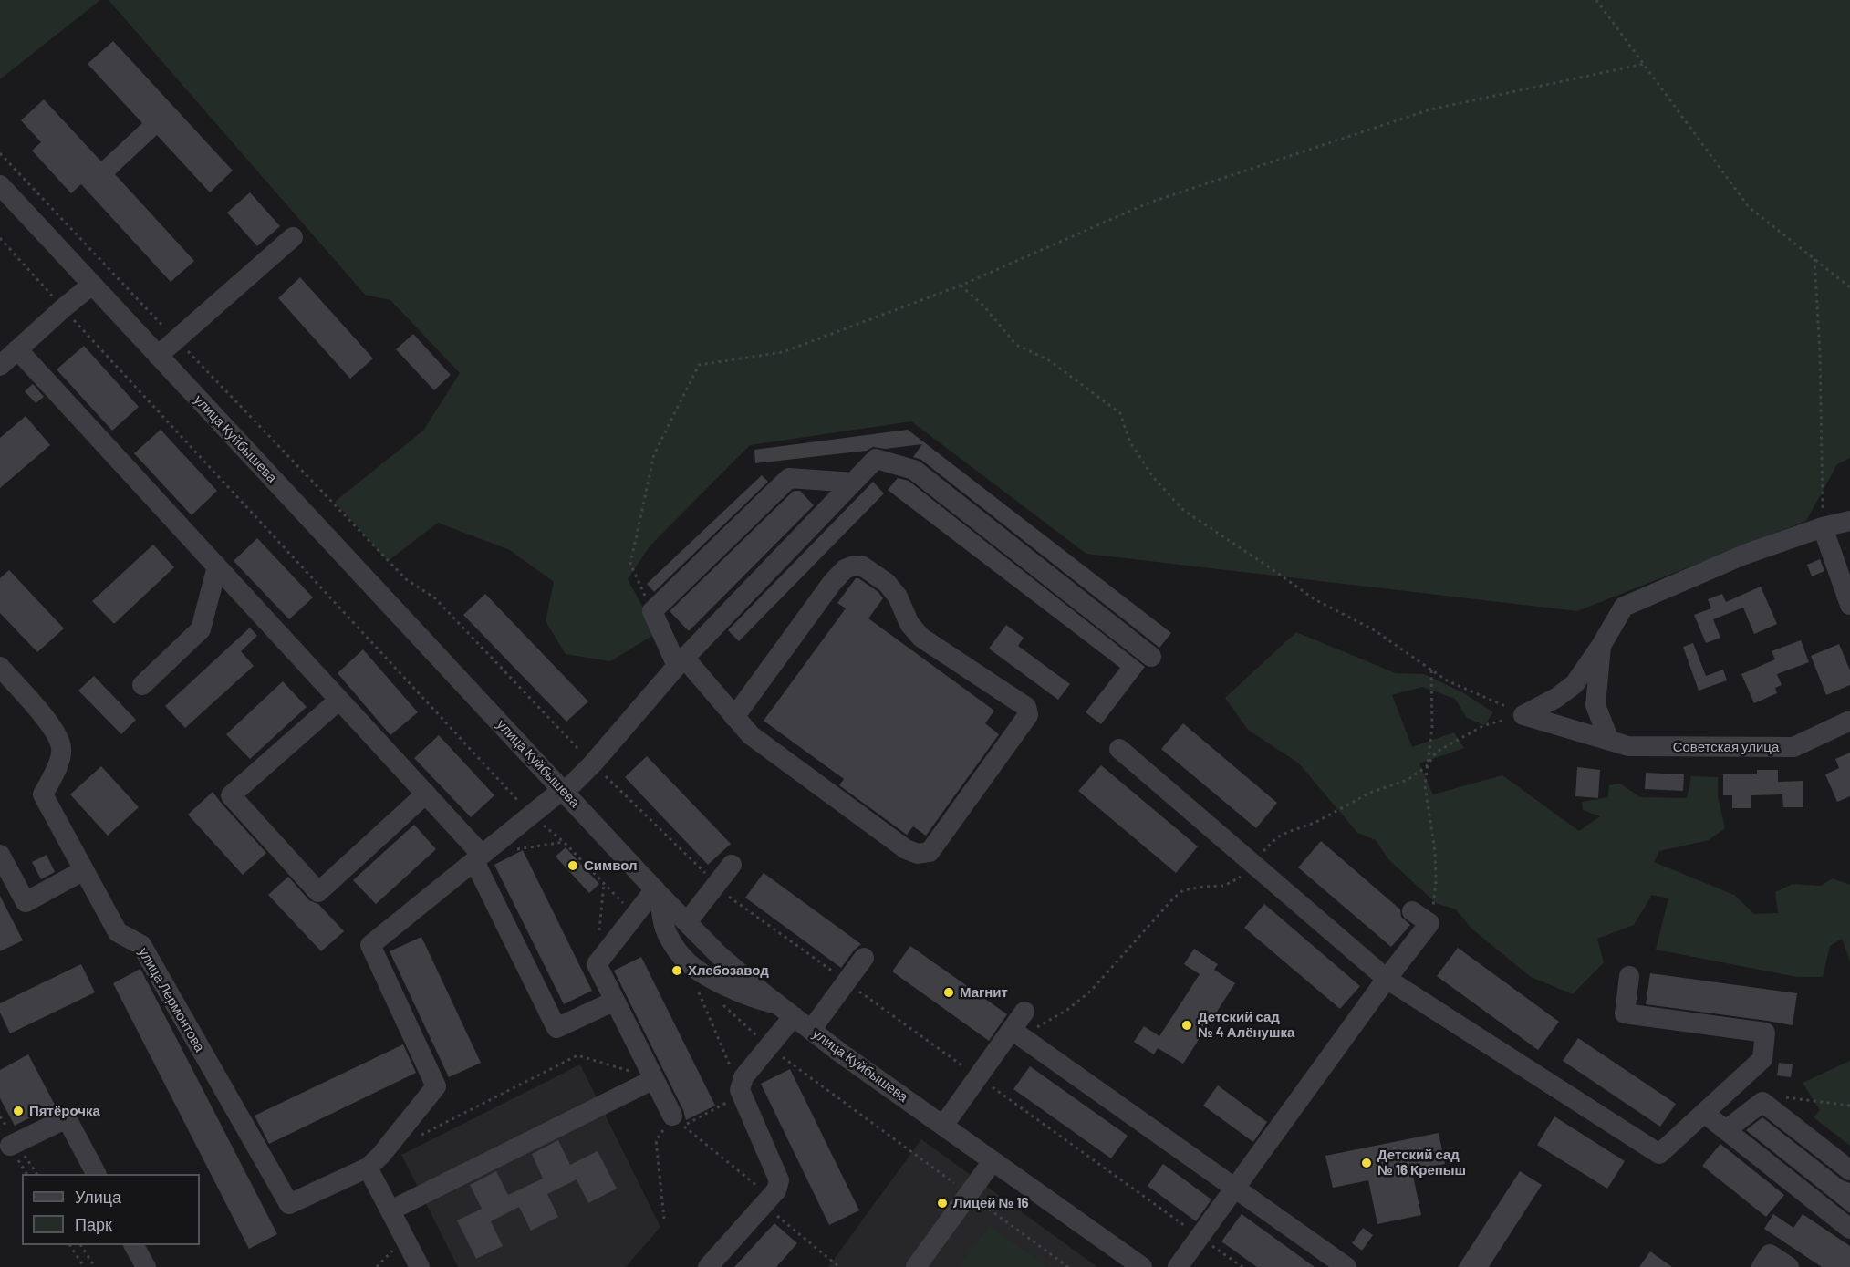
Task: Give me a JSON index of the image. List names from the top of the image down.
{
  "streets": {
    "street": ["улица Куйбышева", "Советская улица", "улица Лермонтова"]
  },
  "places": [
    "Символ",
    "Хлебозавод",
    "Магнит",
    "Детский сад № 4 Алёнушка",
    "Пятёрочка",
    "Детский сад № 16 Крепыш",
    "Лицей № 16"
  ],
  "legend": ["Улица", "Парк"]
}
